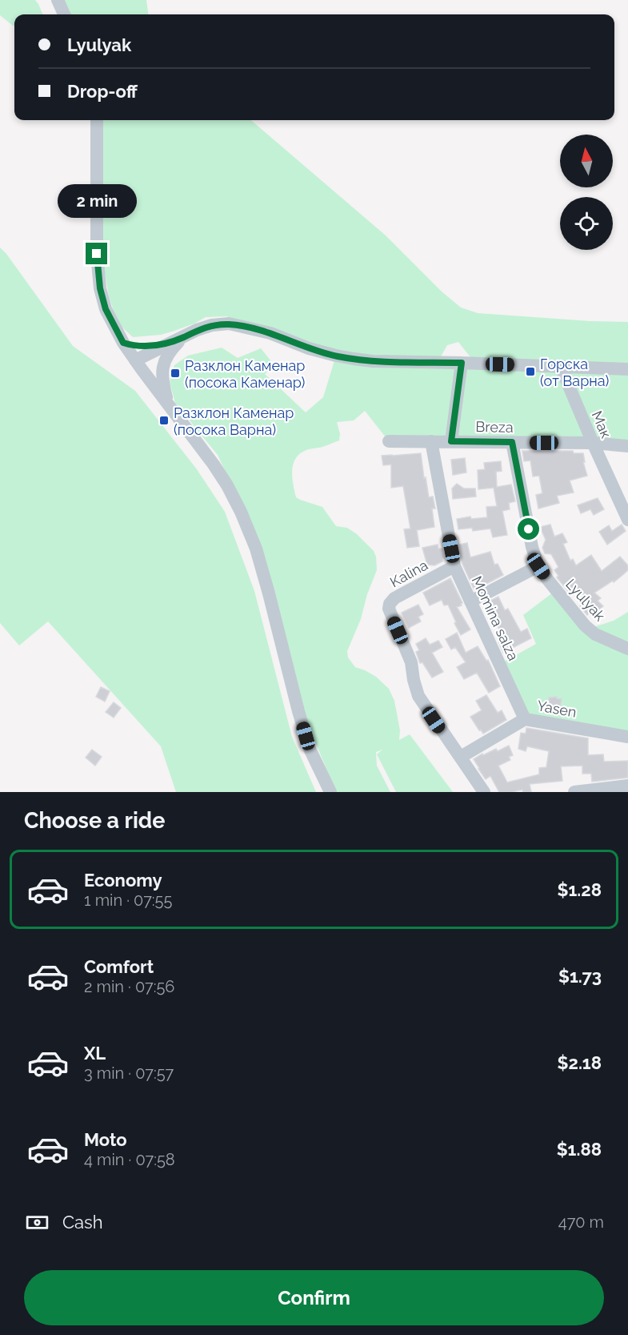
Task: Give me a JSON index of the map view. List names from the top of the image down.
{
  "streets": {
    "street": [
      "Мак",
      "Breza",
      "Kalina",
      "Lyulyak",
      "Momina salza",
      "Yasen"
    ]
  },
  "crossings": [
    ["Мак", "Breza"],
    ["Breza", "Lyulyak"],
    ["Breza", "Momina salza"],
    ["Kalina", "Momina salza"],
    ["Kalina", "Yasen"],
    ["Momina salza", "Yasen"]
  ],
  "places": {
    "transit": ["Горска (от Варна)", "Разклон Каменар (посока Каменар)", "Разклон Каменар (посока Варна)"]
  },
  "north": "top",
  "page": {
    "banner": ["Lyulyak", "Drop-off"],
    "bubble": "2 min",
    "heading": "Choose a ride",
    "list": [
      {
        "name": "Economy",
        "note": "1 min · 07:55",
        "value": "$1.28"
      },
      {
        "name": "Comfort",
        "note": "2 min · 07:56",
        "value": "$1.73"
      },
      {
        "name": "XL",
        "note": "3 min · 07:57",
        "value": "$2.18"
      },
      {
        "name": "Moto",
        "note": "4 min · 07:58",
        "value": "$1.88"
      }
    ],
    "pay": ["Cash", "470 m"],
    "buttons": "Confirm"
  }
}
